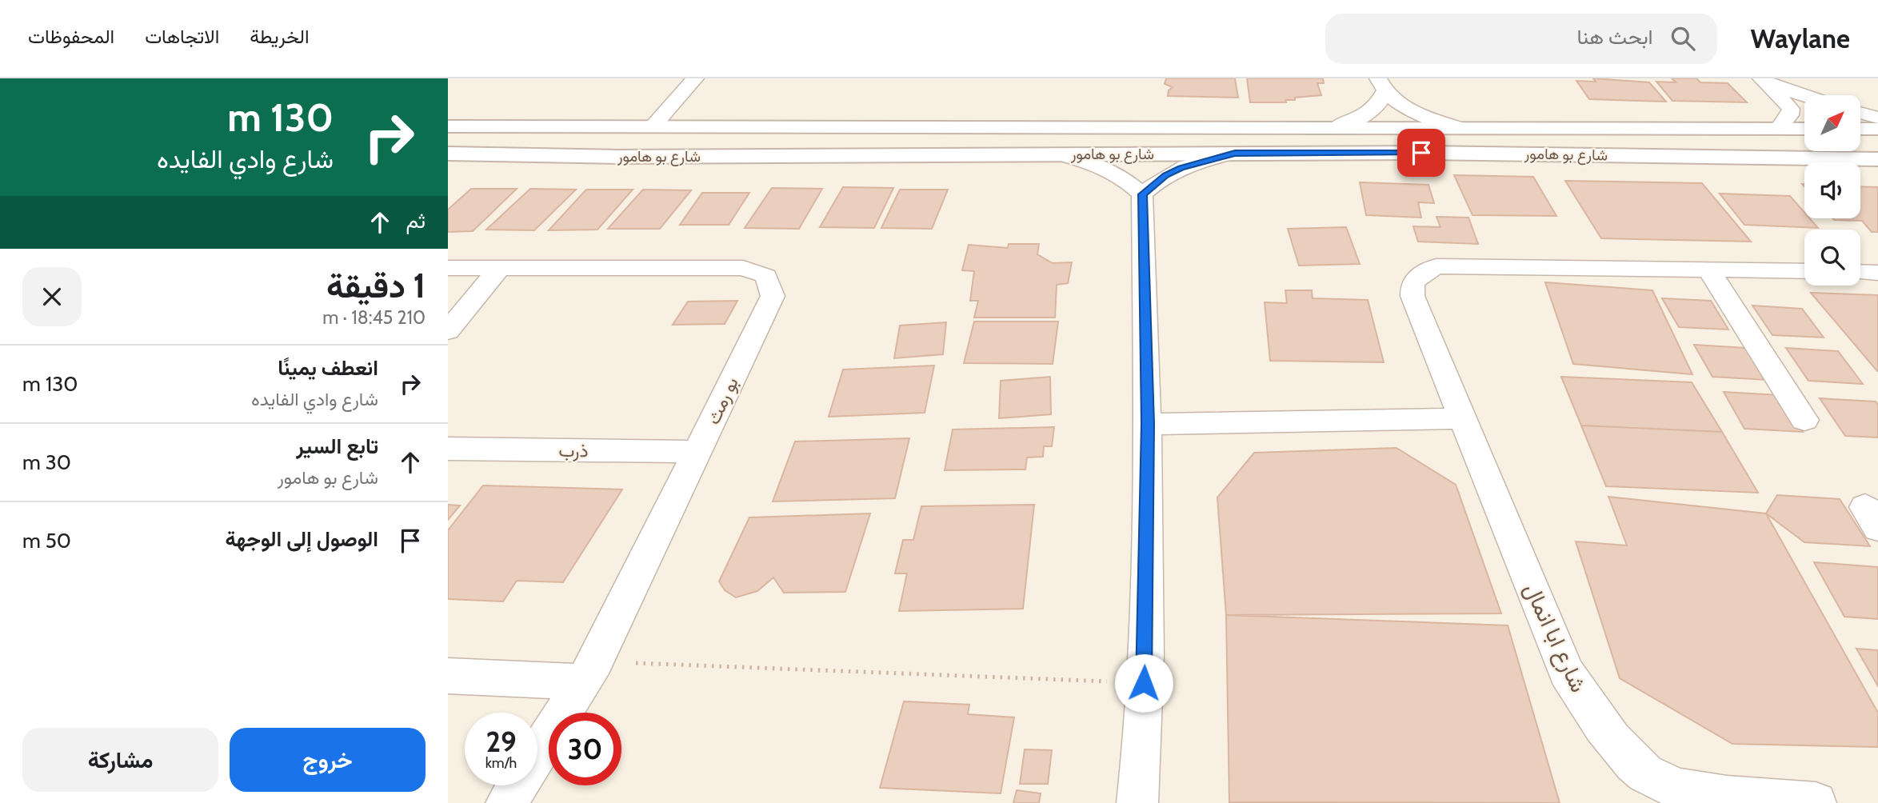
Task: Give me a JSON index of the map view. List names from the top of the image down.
{
  "streets": {
    "street": [
      "شارع بو هامور",
      "بو رمث",
      "ذرب",
      "شارع ابا انمال"
    ]
  },
  "crossings": [
    ["بو رمث", "ذرب"]
  ],
  "north": "top right",
  "page": {
    "header": "Waylane",
    "search": "ابحث هنا",
    "nav": ["الخريطة", "الاتجاهات", "المحفوظات"],
    "turn": ["130 m", "شارع وادي الفايده"],
    "then": "ثم",
    "heading": ["1 دقيقة", "210 m · 18:45"],
    "list": [
      {
        "name": "انعطف يمينًا",
        "note": "شارع وادي الفايده",
        "value": "130 m"
      },
      {
        "name": "تابع السير",
        "note": "شارع بو هامور",
        "value": "30 m"
      },
      {
        "name": "الوصول إلى الوجهة",
        "value": "50 m"
      }
    ],
    "speed": "29 km/h",
    "limit": "30",
    "buttons": ["خروج", "مشاركة"]
  }
}
